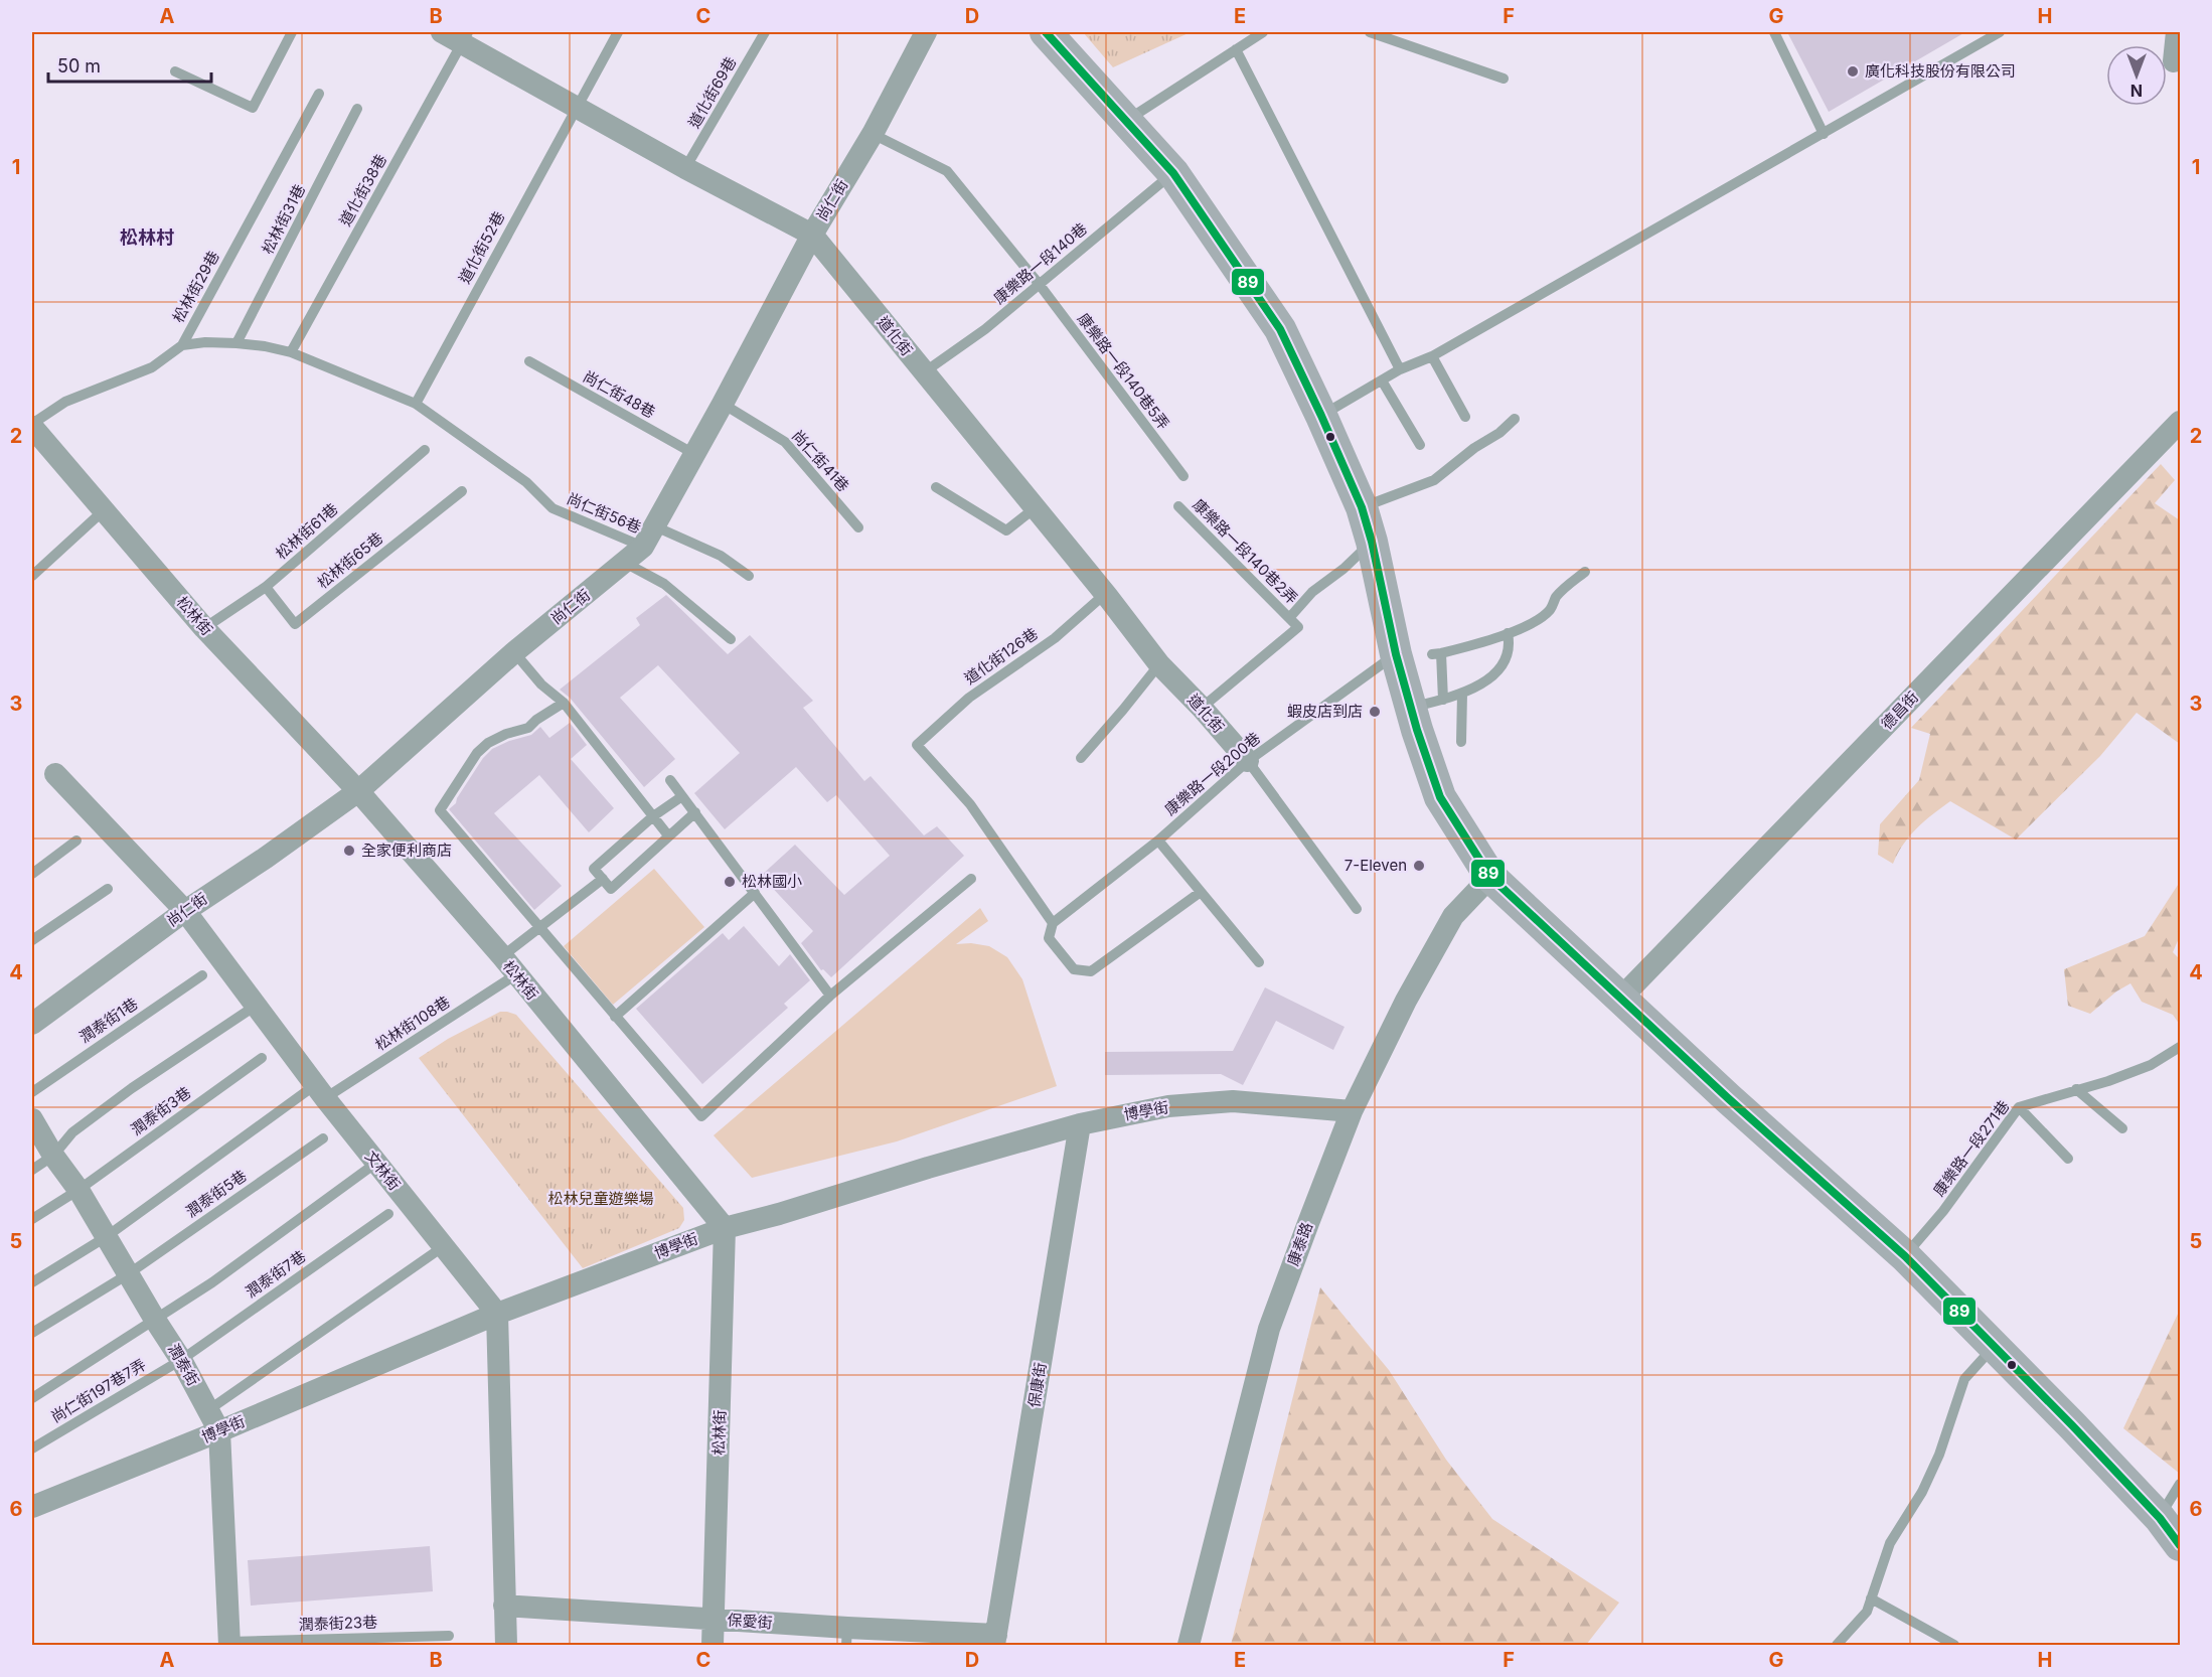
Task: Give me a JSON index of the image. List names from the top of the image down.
{
  "streets": {
    "street": [
      "尚仁街",
      "道化街",
      "松林街",
      "德昌街",
      "博學街",
      "文林街",
      "康泰路",
      "潤泰街",
      "保康街",
      "保愛街"
    ],
    "lane": [
      "道化街69巷",
      "道化街38巷",
      "松林街31巷",
      "道化街52巷",
      "康樂路一段140巷",
      "松林街29巷",
      "康樂路一段140巷5弄",
      "尚仁街48巷",
      "尚仁街41巷",
      "尚仁街56巷",
      "松林街61巷",
      "康樂路一段140巷2弄",
      "松林街65巷",
      "道化街126巷",
      "康樂路一段200巷",
      "潤泰街1巷",
      "松林街108巷",
      "潤泰街3巷",
      "康樂路一段271巷",
      "潤泰街5巷",
      "潤泰街7巷",
      "尚仁街197巷7弄",
      "潤泰街23巷"
    ]
  },
  "crossings": [
    ["道化街69巷", "道化街"],
    ["道化街38巷", "道化街"],
    ["尚仁街", "道化街"],
    ["尚仁街", "康樂路一段140巷5弄"],
    ["尚仁街", "尚仁街48巷"],
    ["尚仁街", "尚仁街41巷"],
    ["尚仁街", "尚仁街56巷"],
    ["尚仁街", "松林街"],
    ["尚仁街", "文林街"],
    ["道化街52巷", "道化街"],
    ["道化街52巷", "尚仁街56巷"],
    ["康樂路一段140巷", "道化街"],
    ["康樂路一段140巷", "康樂路一段140巷5弄"],
    ["松林街29巷", "松林街"],
    ["道化街", "道化街126巷"],
    ["道化街", "康樂路一段200巷"],
    ["松林街61巷", "松林街65巷"],
    ["松林街61巷", "松林街"],
    ["松林街", "松林街108巷"],
    ["松林街", "博學街"],
    ["松林街", "保愛街"],
    ["道化街126巷", "康樂路一段200巷"],
    ["松林街108巷", "文林街"],
    ["松林街108巷", "潤泰街"],
    ["潤泰街3巷", "潤泰街"],
    ["博學街", "文林街"],
    ["博學街", "康泰路"],
    ["博學街", "潤泰街"],
    ["博學街", "保康街"],
    ["潤泰街5巷", "潤泰街"],
    ["潤泰街7巷", "潤泰街"],
    ["潤泰街7巷", "尚仁街197巷7弄"],
    ["潤泰街", "尚仁街197巷7弄"],
    ["潤泰街", "潤泰街23巷"],
    ["保康街", "保愛街"]
  ],
  "districts": ["松林村"],
  "parks": ["松林兒童遊樂場"],
  "places": [
    "廣化科技股份有限公司",
    "蝦皮店到店",
    "全家便利商店",
    "7-Eleven",
    "松林國小"
  ],
  "lines": ["transit line 89"],
  "scale_bar": "50 m",
  "north": "bottom",
  "grid": {
    "columns": [
      "A",
      "B",
      "C",
      "D",
      "E",
      "F",
      "G",
      "H"
    ],
    "rows": [
      "1",
      "2",
      "3",
      "4",
      "5",
      "6"
    ]
  }
}
